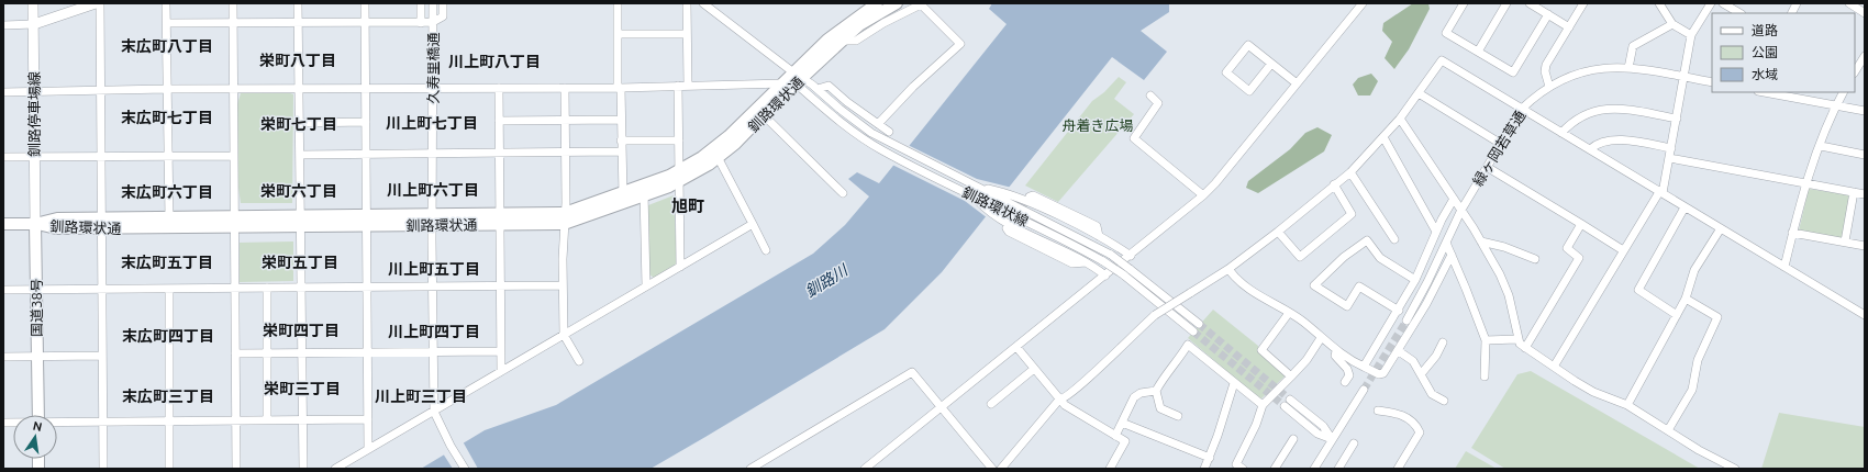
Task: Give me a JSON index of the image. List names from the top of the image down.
{
  "streets": {
    "highway": ["釧路環状通", "国道38号"],
    "main road": ["釧路停車場線"],
    "street": ["久寿里橋通", "緑ヶ岡若草通", "釧路環状線"]
  },
  "crossings": [
    ["久寿里橋通", "釧路環状通"],
    ["釧路環状通", "釧路停車場線"],
    ["釧路環状通", "釧路環状線"],
    ["釧路環状通", "国道38号"],
    ["釧路停車場線", "国道38号"]
  ],
  "districts": [
    "末広町八丁目",
    "栄町八丁目",
    "川上町八丁目",
    "末広町七丁目",
    "川上町七丁目",
    "栄町七丁目",
    "川上町六丁目",
    "栄町六丁目",
    "末広町六丁目",
    "旭町",
    "末広町五丁目",
    "栄町五丁目",
    "川上町五丁目",
    "栄町四丁目",
    "川上町四丁目",
    "末広町四丁目",
    "栄町三丁目",
    "末広町三丁目",
    "川上町三丁目"
  ],
  "water": ["釧路川"],
  "parks": ["舟着き広場"],
  "legend": ["道路", "公園", "水域"],
  "north": "top"
}
